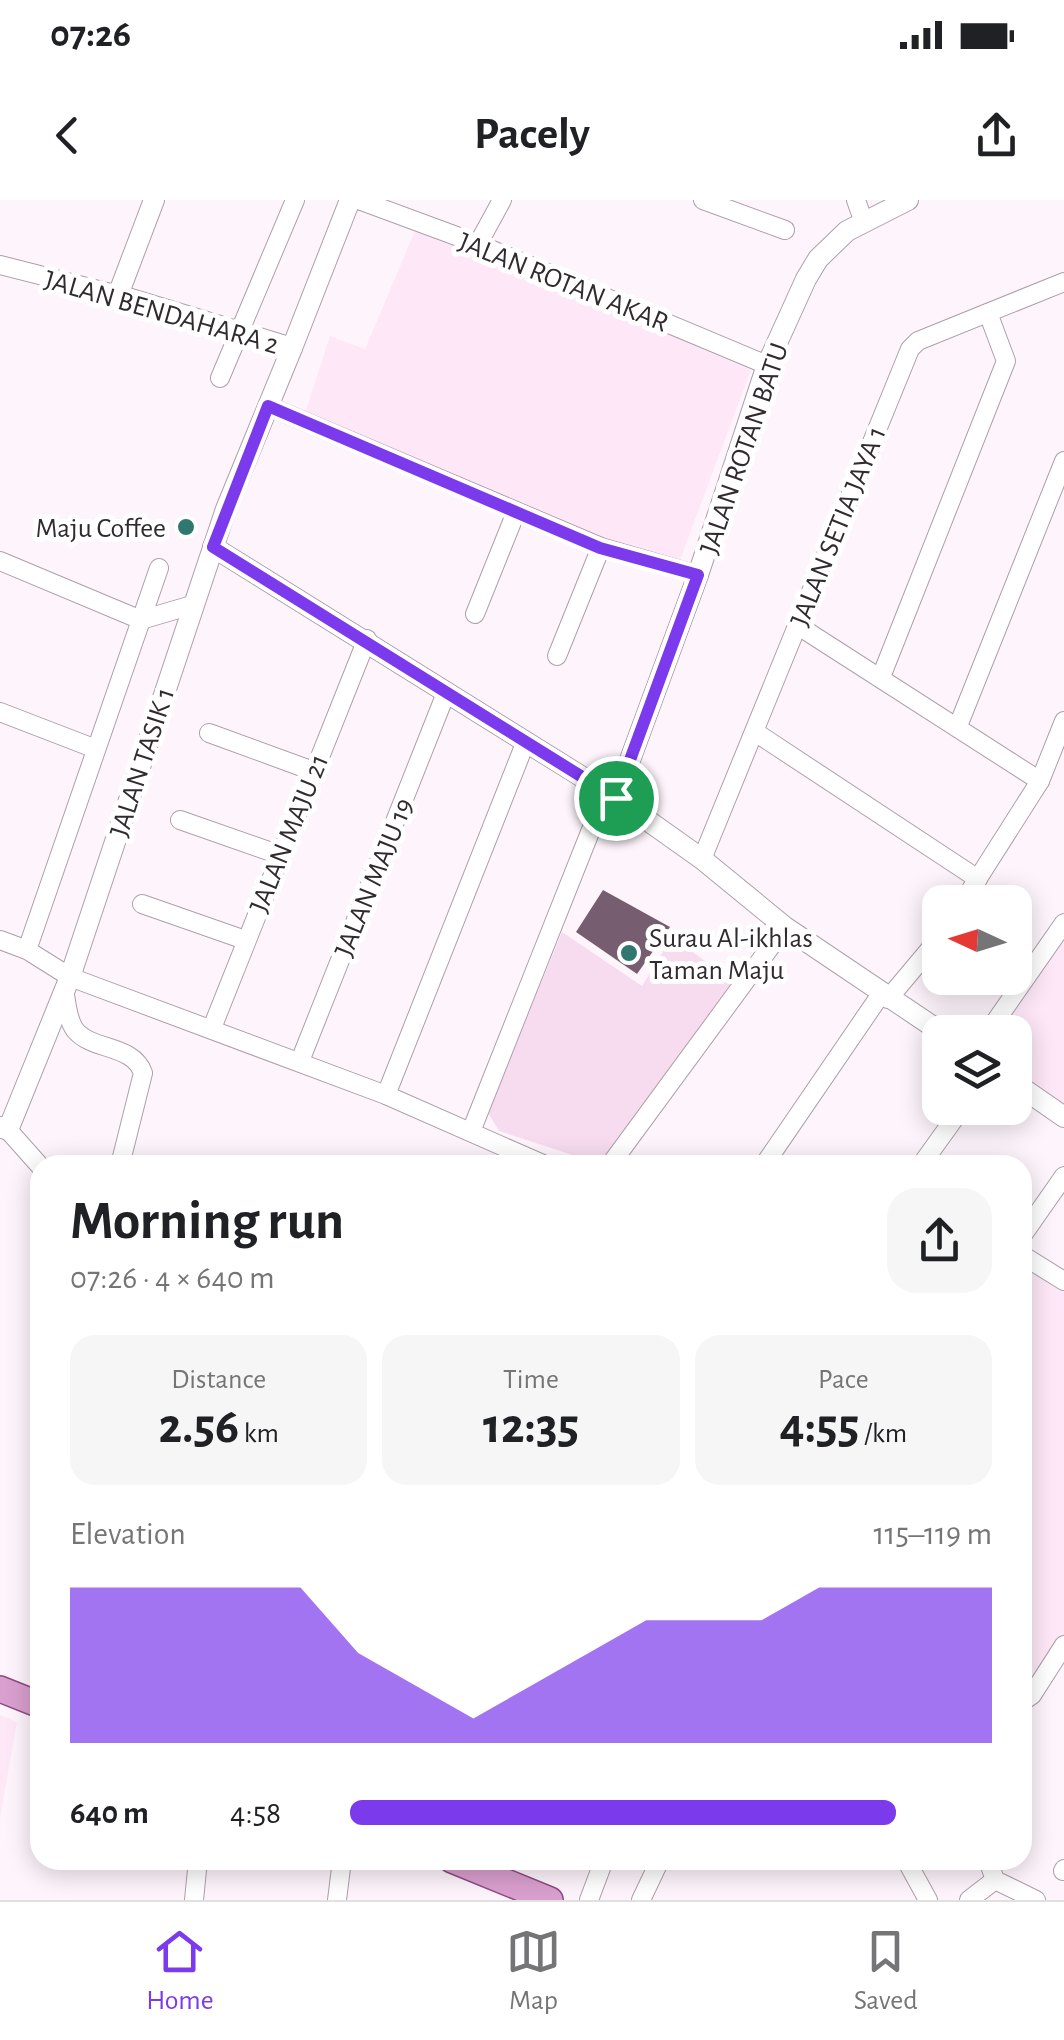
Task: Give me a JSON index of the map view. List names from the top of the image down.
{
  "streets": {
    "street": [
      "JALAN ROTAN AKAR",
      "JALAN BENDAHARA 2",
      "JALAN ROTAN BATU",
      "JALAN SETIA JAYA 1",
      "JALAN TASIK 1",
      "JALAN MAJU 21",
      "JALAN MAJU 19"
    ]
  },
  "crossings": [
    ["JALAN ROTAN AKAR", "JALAN ROTAN BATU"],
    ["JALAN BENDAHARA 2", "JALAN TASIK 1"]
  ],
  "places": ["Maju Coffee", "Surau Al-ikhlas Taman Maju"],
  "north": "left",
  "page": {
    "status": "07:26",
    "header": "Pacely",
    "heading": ["Morning run", "07:26 · 4 × 640 m"],
    "stats": [
      ["Distance", "2.56 km"],
      ["Time", "12:35"],
      ["Pace", "4:55 /km"]
    ],
    "chart": ["Elevation", "115–119 m"],
    "list": [
      {
        "name": "640 m",
        "note": "4:58"
      }
    ],
    "tabs": ["Home", "Map", "Saved"]
  }
}
